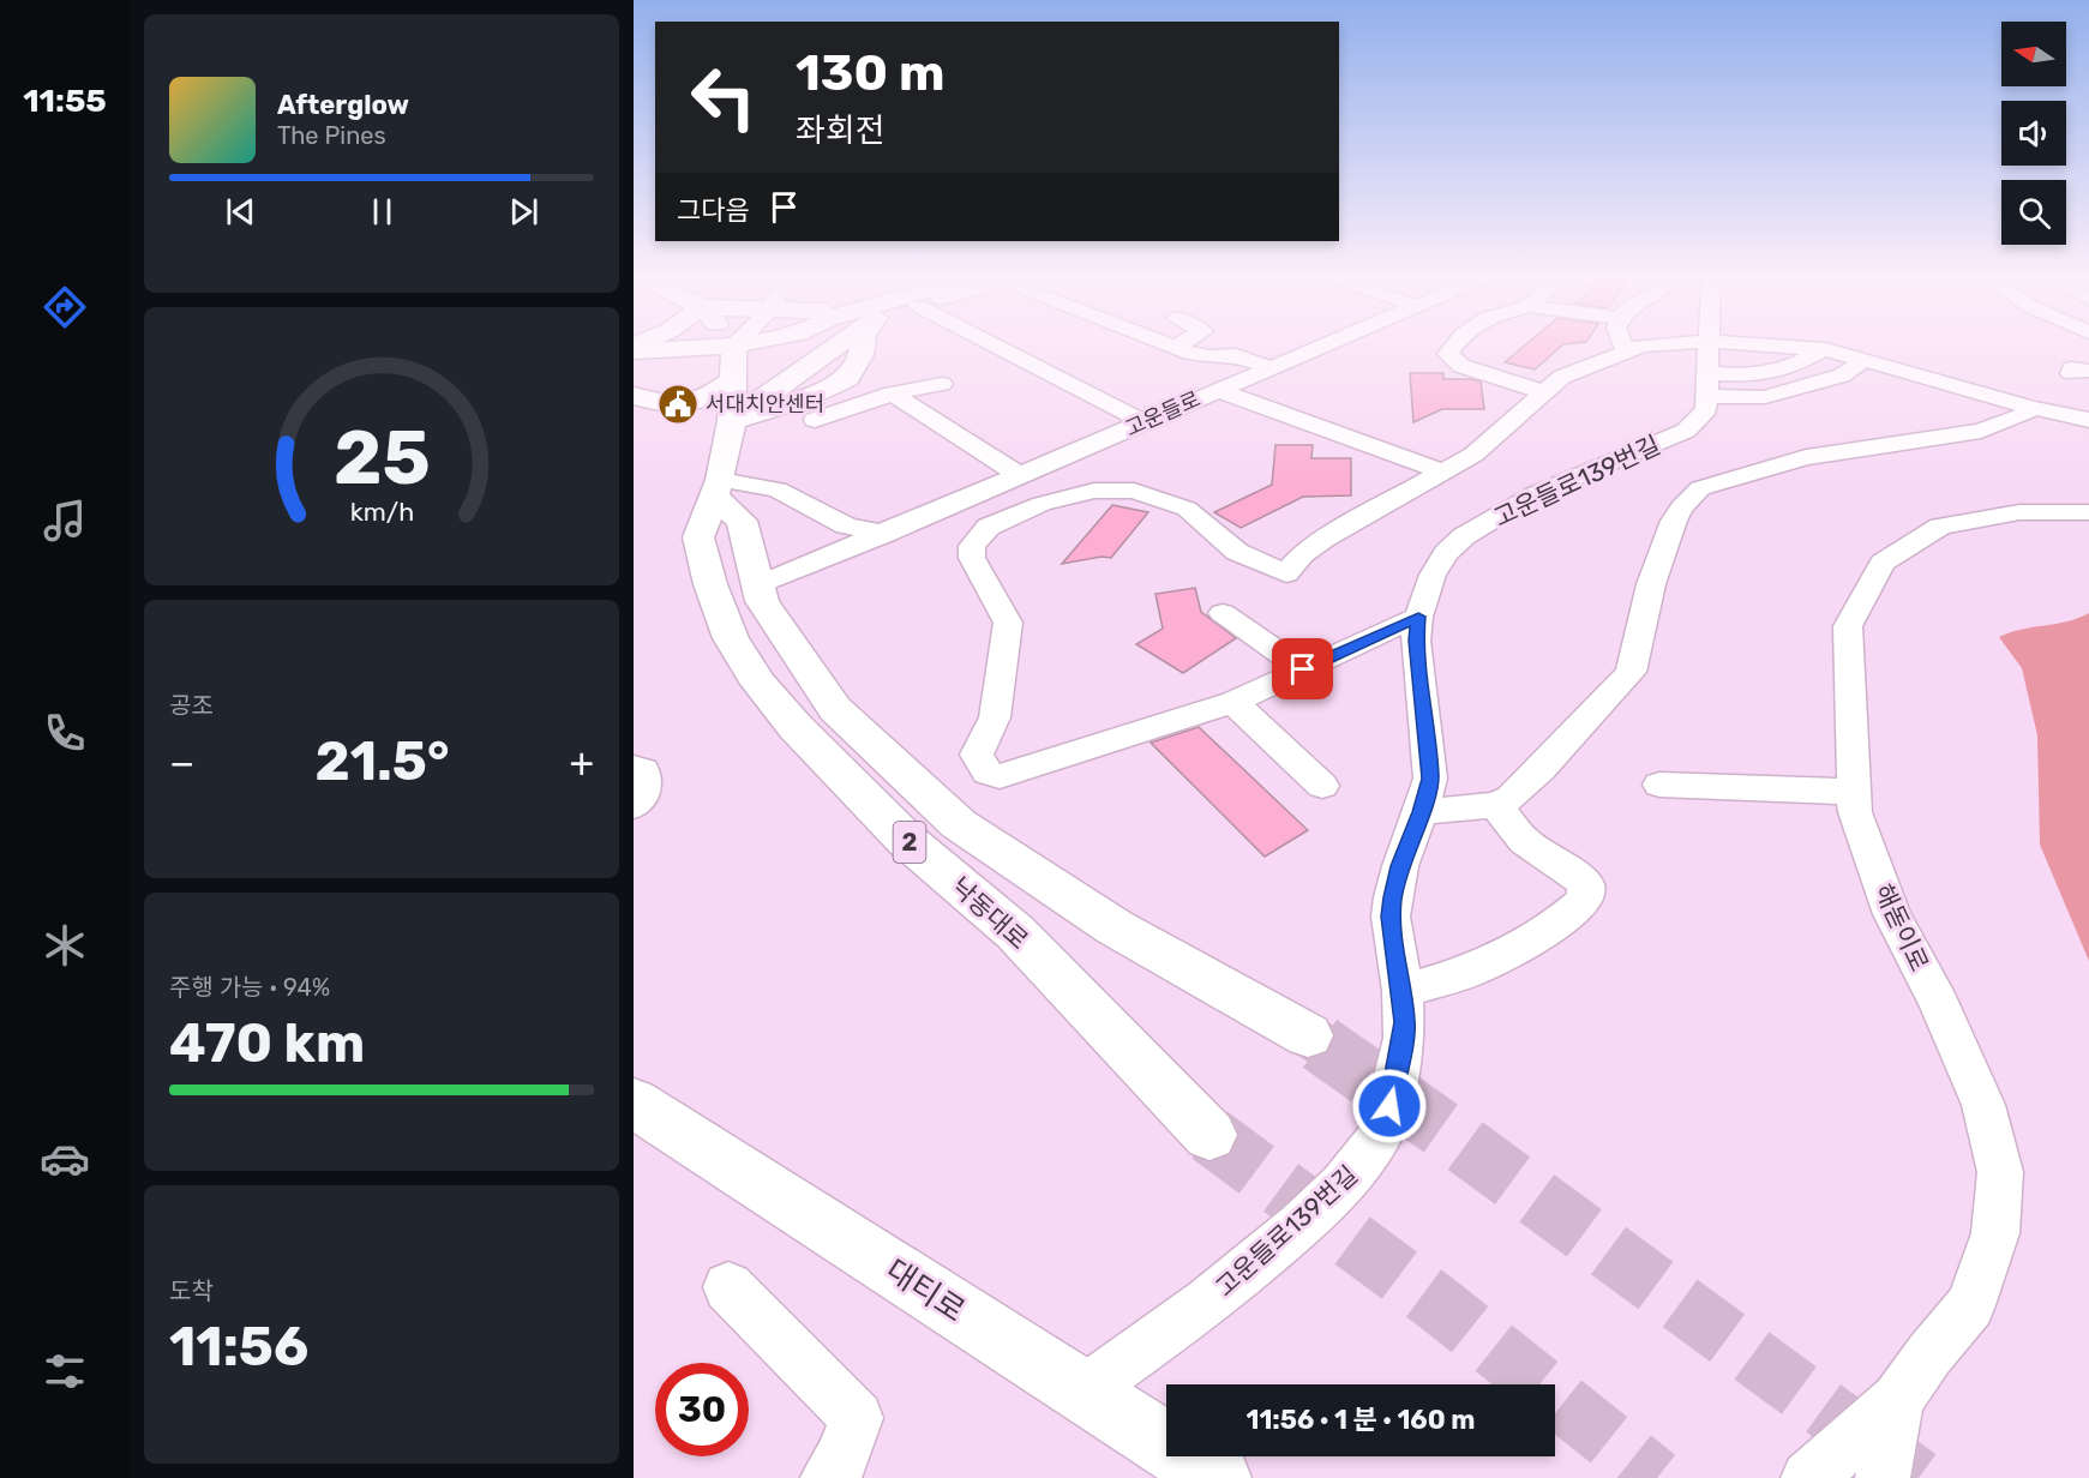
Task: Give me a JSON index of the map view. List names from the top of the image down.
{
  "streets": {
    "main road": ["2", "낙동대로", "대티로"],
    "street": ["고운들로", "고운들로139번길", "해돋이로"]
  },
  "crossings": [
    ["고운들로", "낙동대로"],
    ["고운들로139번길", "대티로"]
  ],
  "places": {
    "public building": ["서대치안센터"]
  },
  "north": "left",
  "page": {
    "tabs": "11:55",
    "turn": ["130 m", "좌회전"],
    "song": ["Afterglow", "The Pines"],
    "then": "그다음",
    "tile": [
      "공조",
      ["주행 가능 · 94%", "470 km"],
      ["도착", "11:56"]
    ],
    "heat": ["−", "21.5°", "+"],
    "limit": "30",
    "trip": "11:56 · 1 분 · 160 m",
    "gauge": ["25", "km/h"]
  }
}
